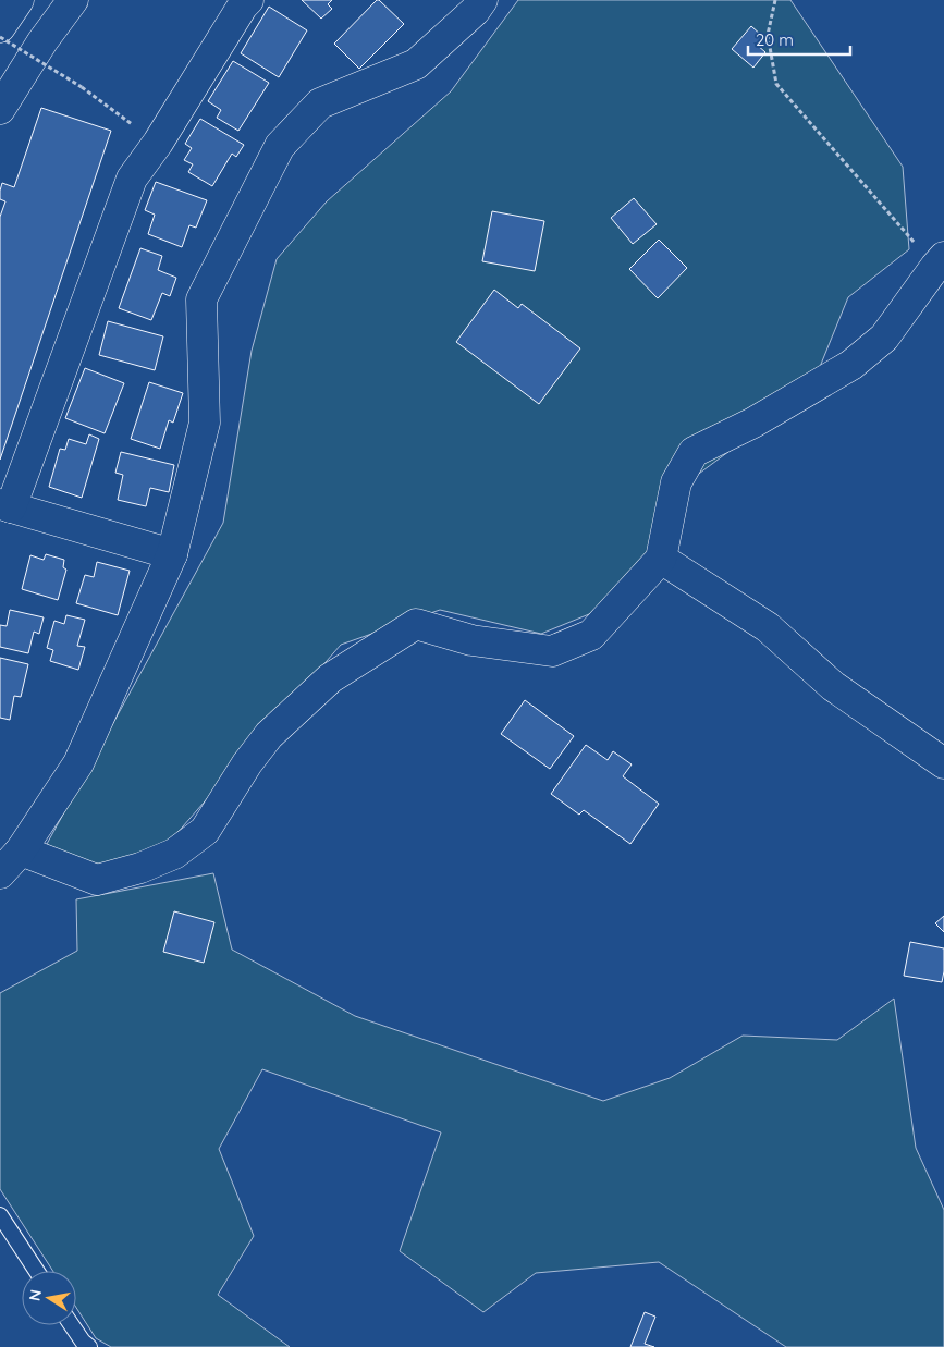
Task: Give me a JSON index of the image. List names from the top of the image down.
{
  "scale_bar": "20 m",
  "north": "left"
}
